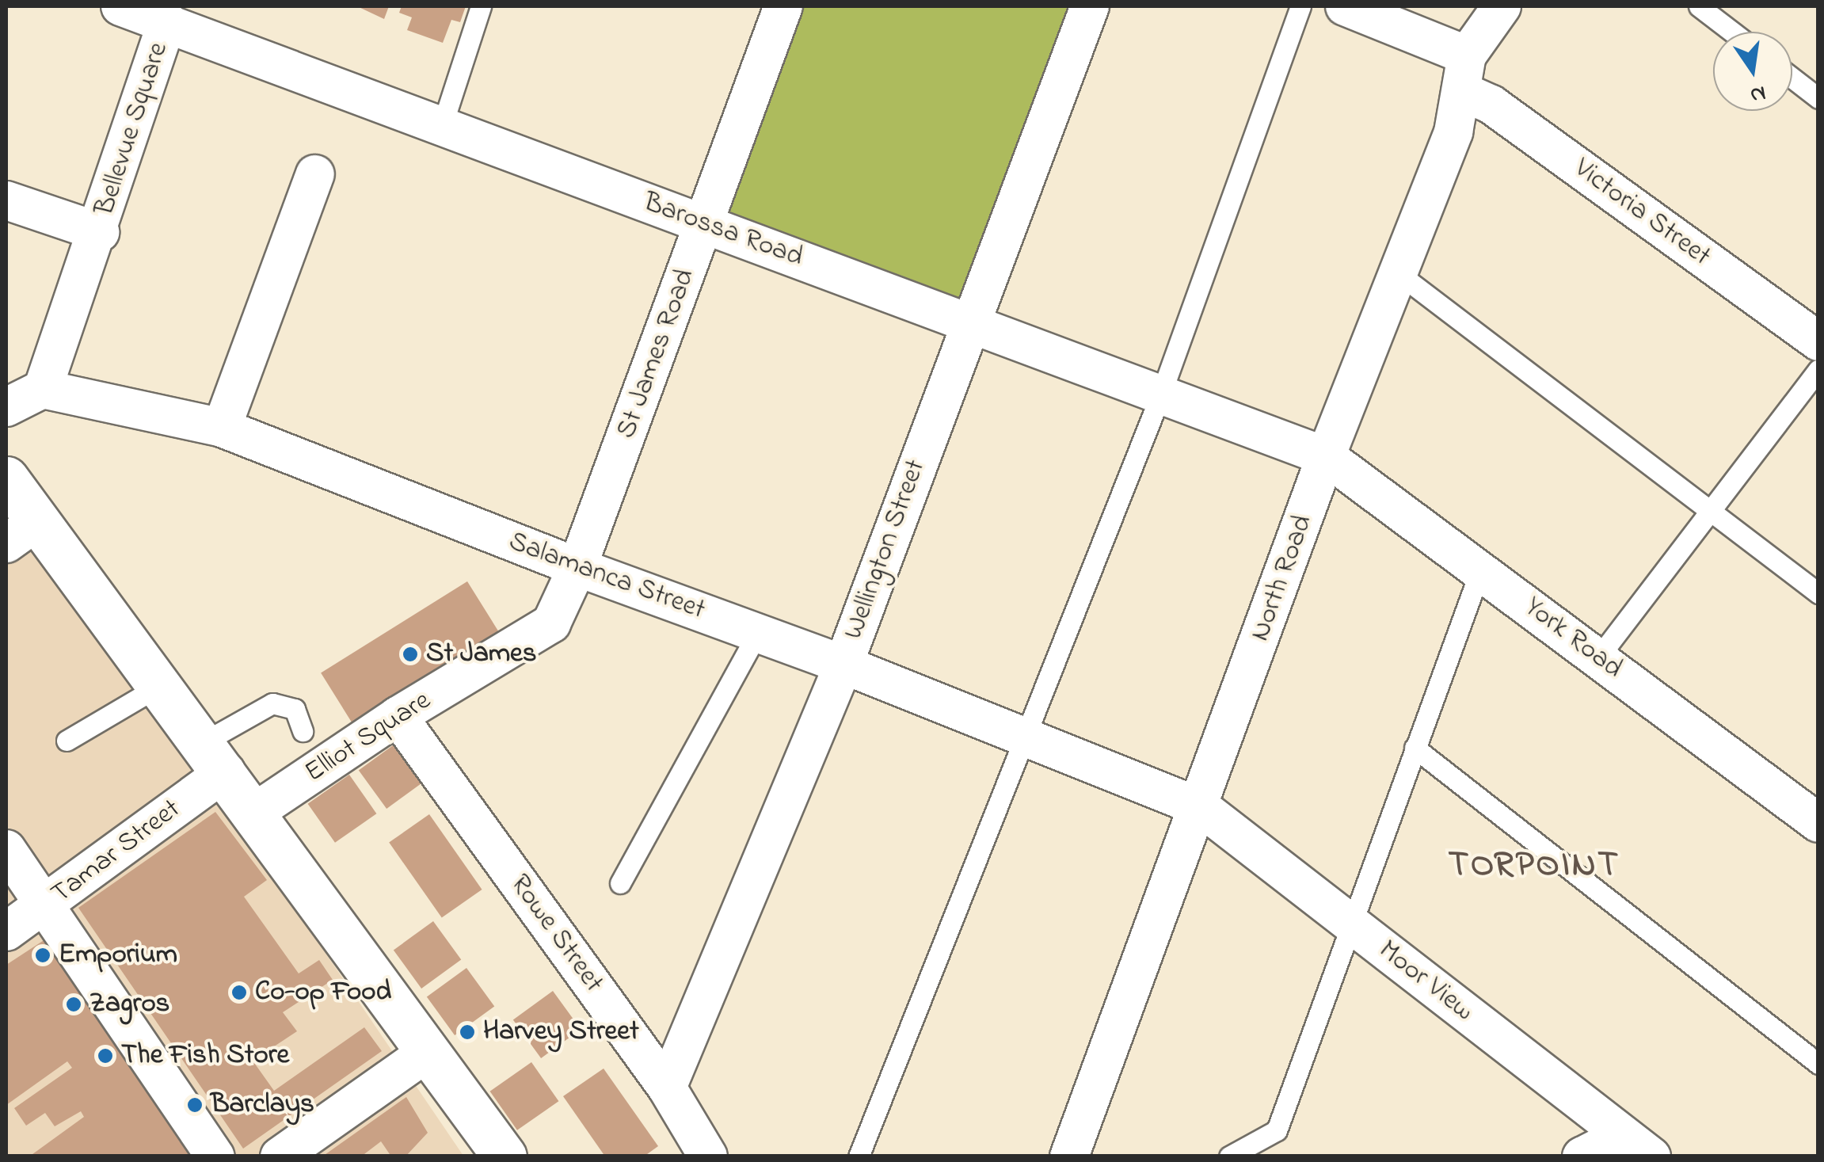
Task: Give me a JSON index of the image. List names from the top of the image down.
{
  "streets": {
    "street": [
      "Bellevue Square",
      "Victoria Street",
      "Barossa Road",
      "St James Road",
      "Wellington Street",
      "Salamanca Street",
      "North Road",
      "York Road",
      "Elliot Square",
      "Tamar Street",
      "Rowe Street",
      "Moor View"
    ]
  },
  "crossings": [
    ["Bellevue Square", "Barossa Road"],
    ["Victoria Street", "North Road"],
    ["Barossa Road", "St James Road"],
    ["Barossa Road", "Wellington Street"],
    ["Barossa Road", "North Road"],
    ["Barossa Road", "York Road"],
    ["St James Road", "Salamanca Street"],
    ["St James Road", "Elliot Square"],
    ["Wellington Street", "Salamanca Street"],
    ["Wellington Street", "Rowe Street"],
    ["Salamanca Street", "North Road"],
    ["Salamanca Street", "Elliot Square"],
    ["Salamanca Street", "Moor View"],
    ["North Road", "York Road"],
    ["North Road", "Moor View"],
    ["Elliot Square", "Rowe Street"]
  ],
  "districts": ["TORPOINT"],
  "places": [
    "St James",
    "Emporium",
    "Co-op Food",
    "Zagros",
    "Harvey Street",
    "The Fish Store",
    "Barclays"
  ],
  "north": "bottom"
}
